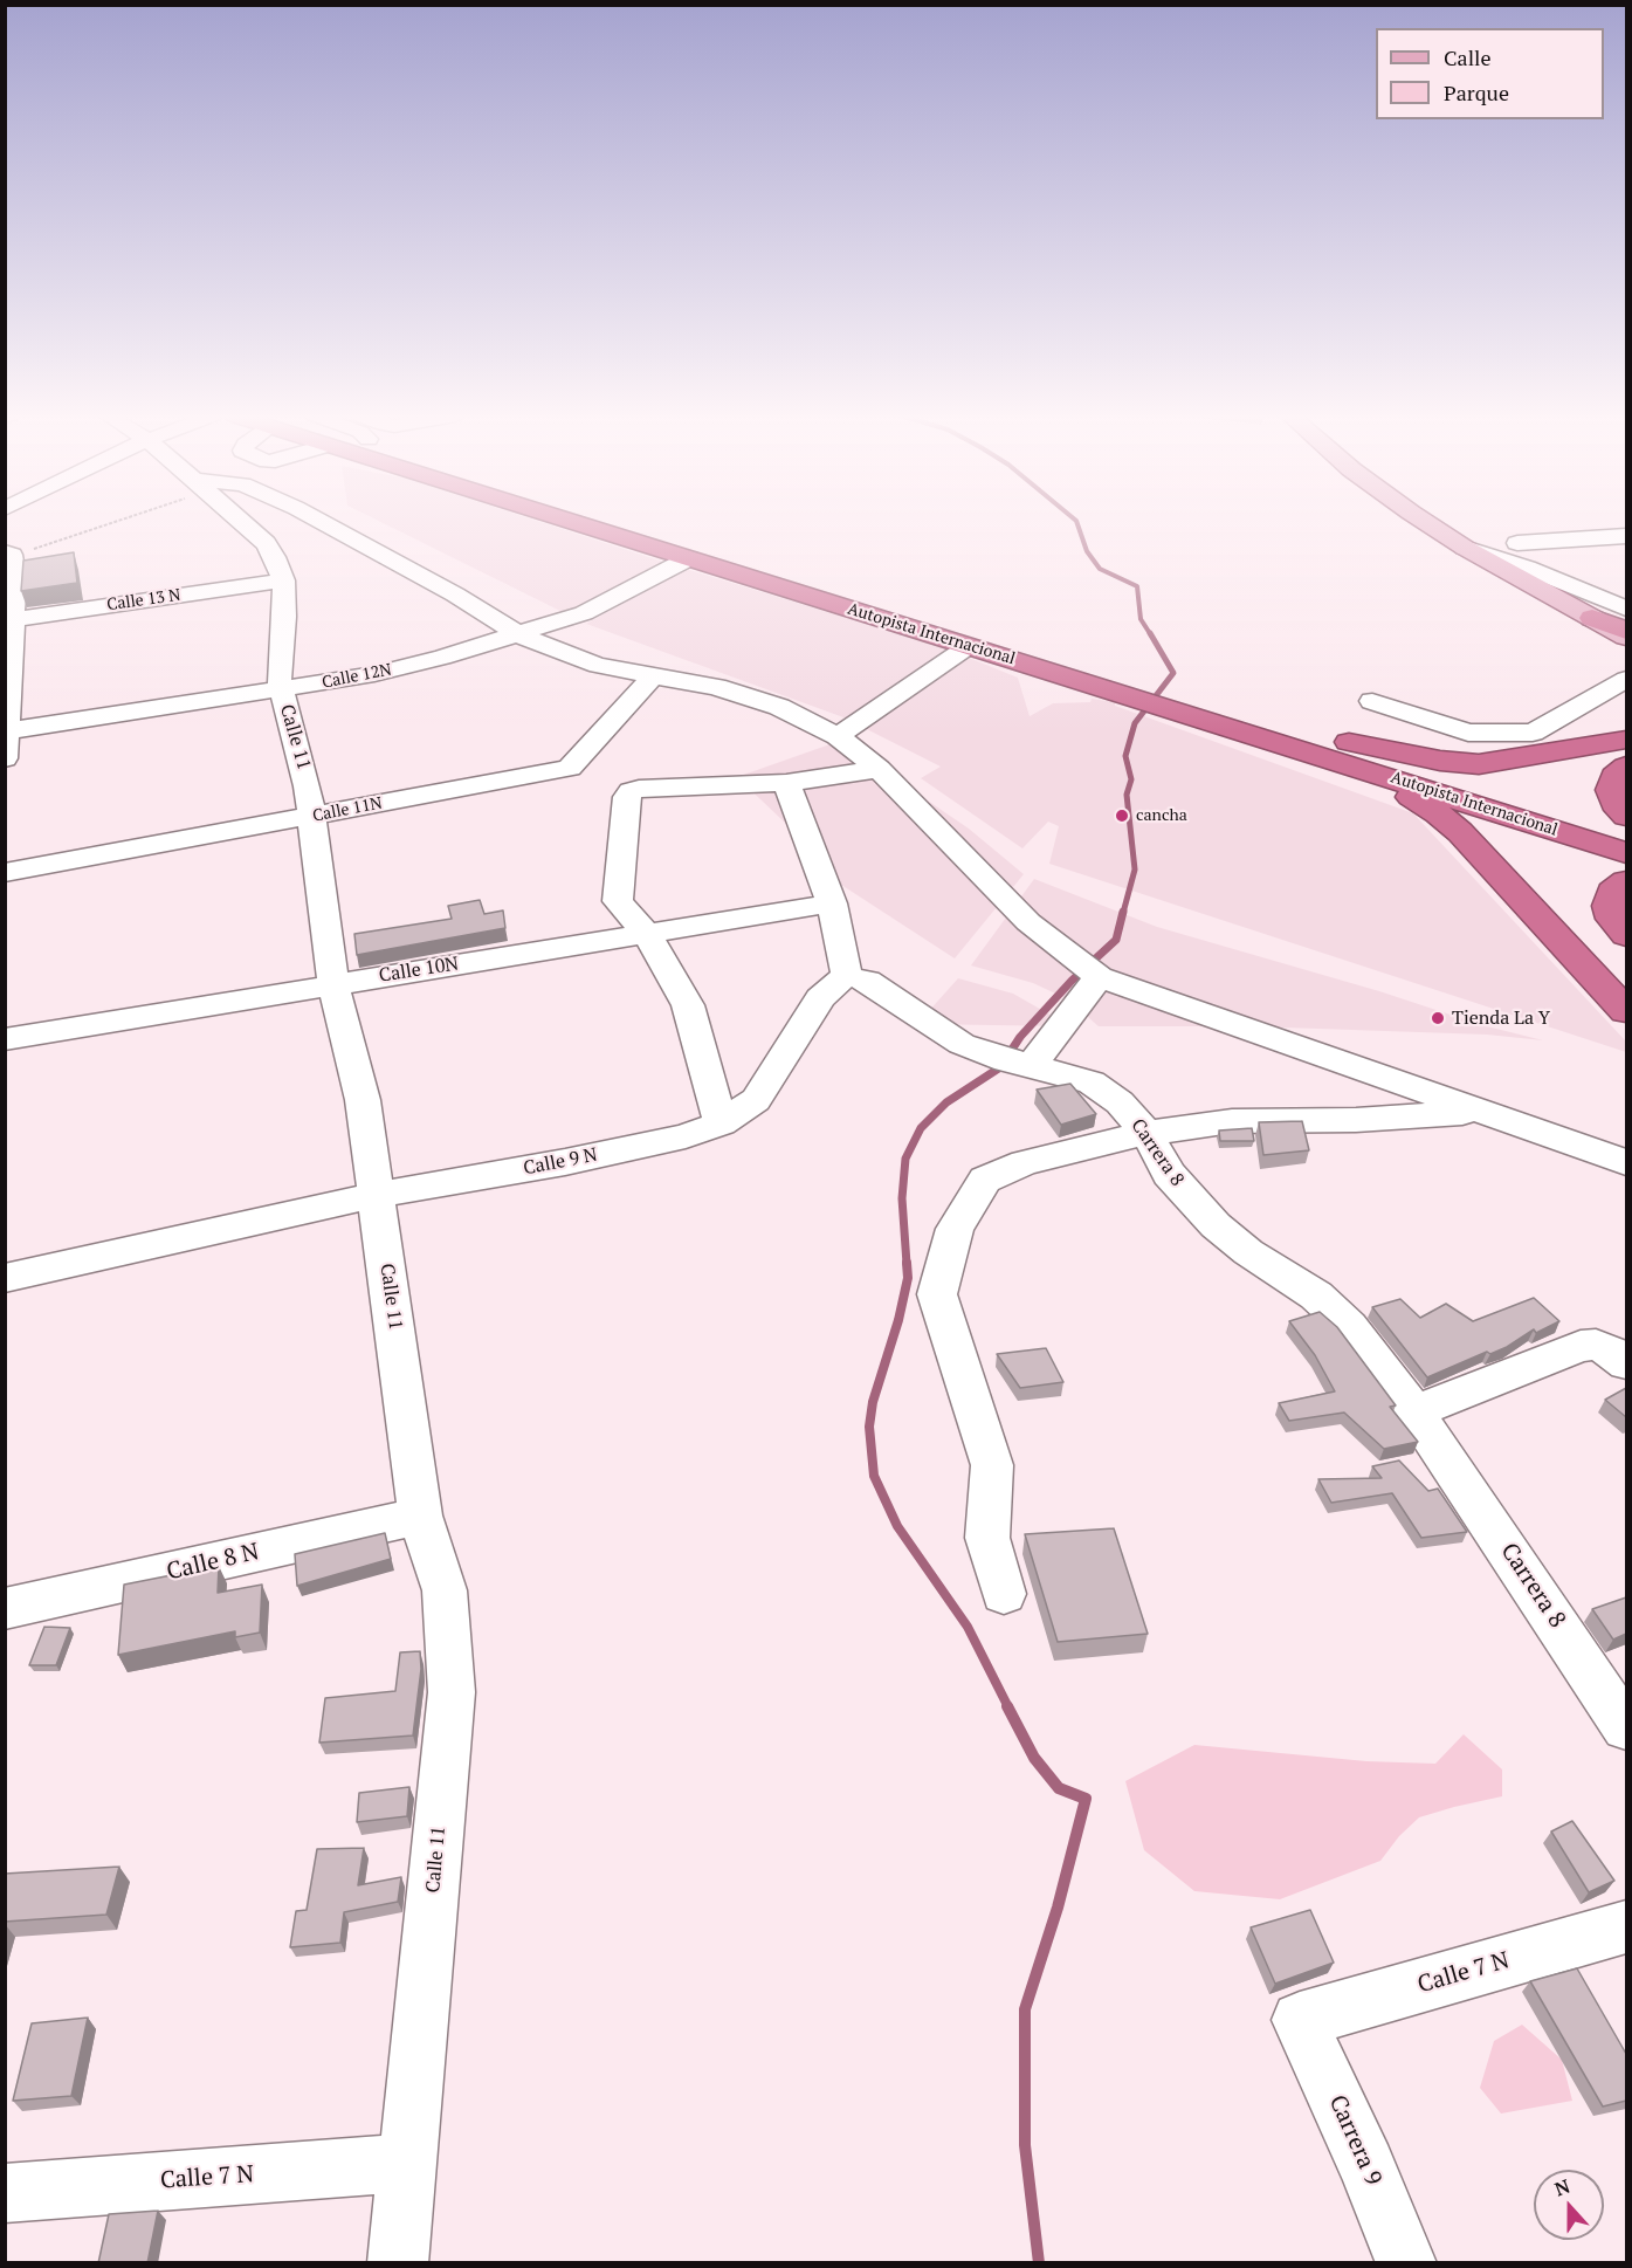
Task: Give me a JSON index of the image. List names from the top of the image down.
{
  "streets": {
    "highway": ["Autopista Internacional"],
    "street": [
      "Calle 13 N",
      "Calle 12N",
      "Calle 11",
      "Calle 11N",
      "Calle 10N",
      "Carrera 8",
      "Calle 9 N",
      "Calle 8 N",
      "Calle 7 N",
      "Carrera 9"
    ]
  },
  "crossings": [
    ["Calle 13 N", "Calle 11"],
    ["Autopista Internacional", "Calle 12N"],
    ["Calle 12N", "Calle 11"],
    ["Calle 11", "Calle 11N"],
    ["Calle 11", "Calle 10N"],
    ["Calle 11", "Calle 9 N"],
    ["Calle 11", "Calle 8 N"],
    ["Calle 11", "Calle 7 N"],
    ["Carrera 8", "Calle 9 N"],
    ["Calle 7 N", "Carrera 9"]
  ],
  "places": ["cancha", "Tienda La Y"],
  "legend": ["Calle", "Parque"],
  "north": "top"
}
